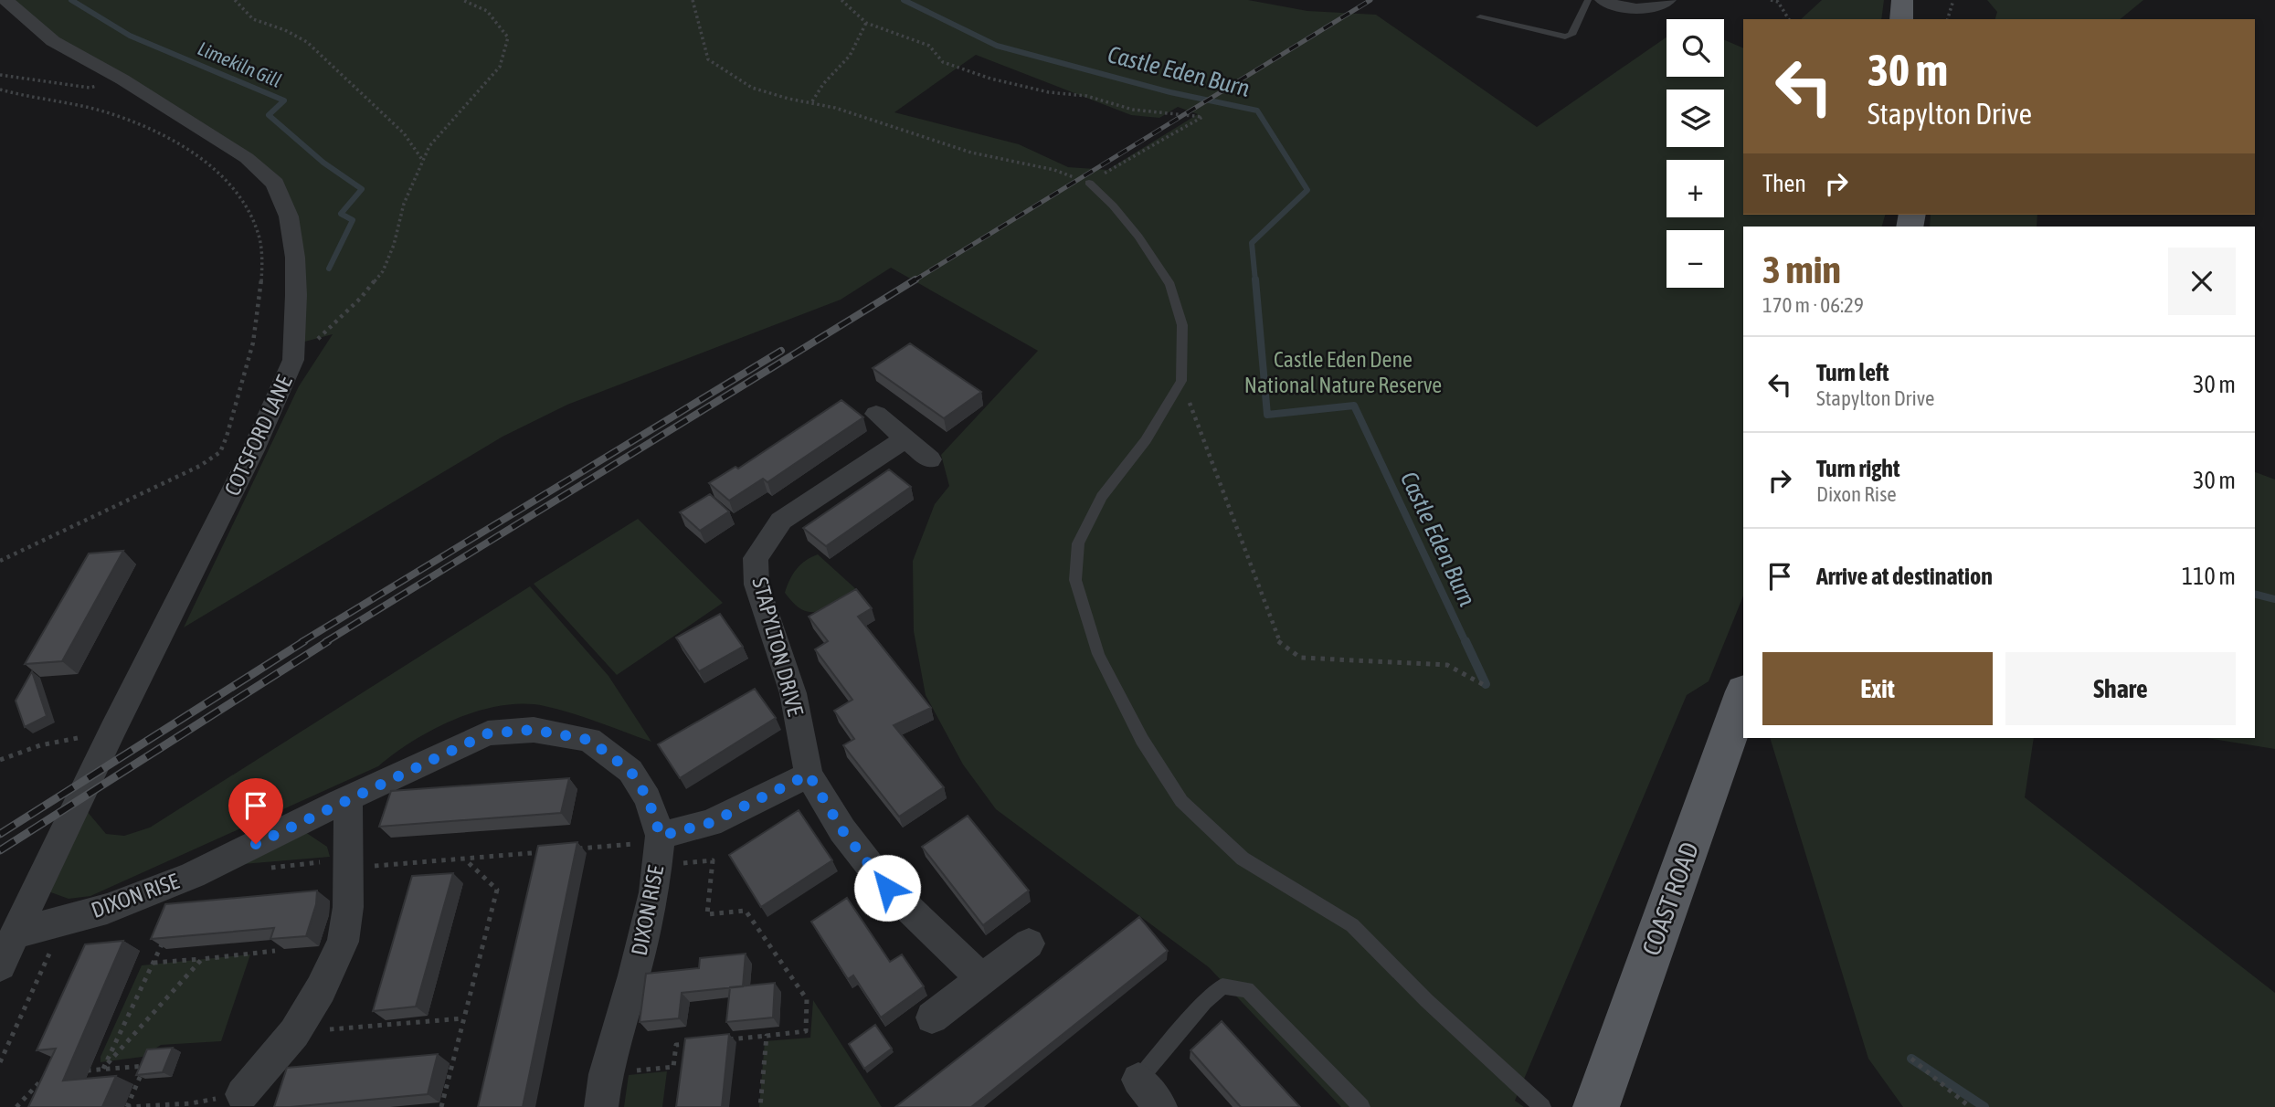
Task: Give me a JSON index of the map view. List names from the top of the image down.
{
  "streets": {
    "main road": ["COAST ROAD"],
    "street": ["COTSFORD LANE", "STAPYLTON DRIVE", "DIXON RISE"]
  },
  "crossings": [
    ["COTSFORD LANE", "DIXON RISE"]
  ],
  "water": ["Limekiln Gill", "Castle Eden Burn"],
  "parks": ["Castle Eden Dene National Nature Reserve"],
  "page": {
    "map_buttons": ["+", "−"],
    "turn": ["30 m", "Stapylton Drive"],
    "then": "Then",
    "heading": ["3 min", "170 m · 06:29"],
    "list": [
      {
        "name": "Turn left",
        "note": "Stapylton Drive",
        "value": "30 m"
      },
      {
        "name": "Turn right",
        "note": "Dixon Rise",
        "value": "30 m"
      },
      {
        "name": "Arrive at destination",
        "value": "110 m"
      }
    ],
    "buttons": ["Exit", "Share"]
  }
}
